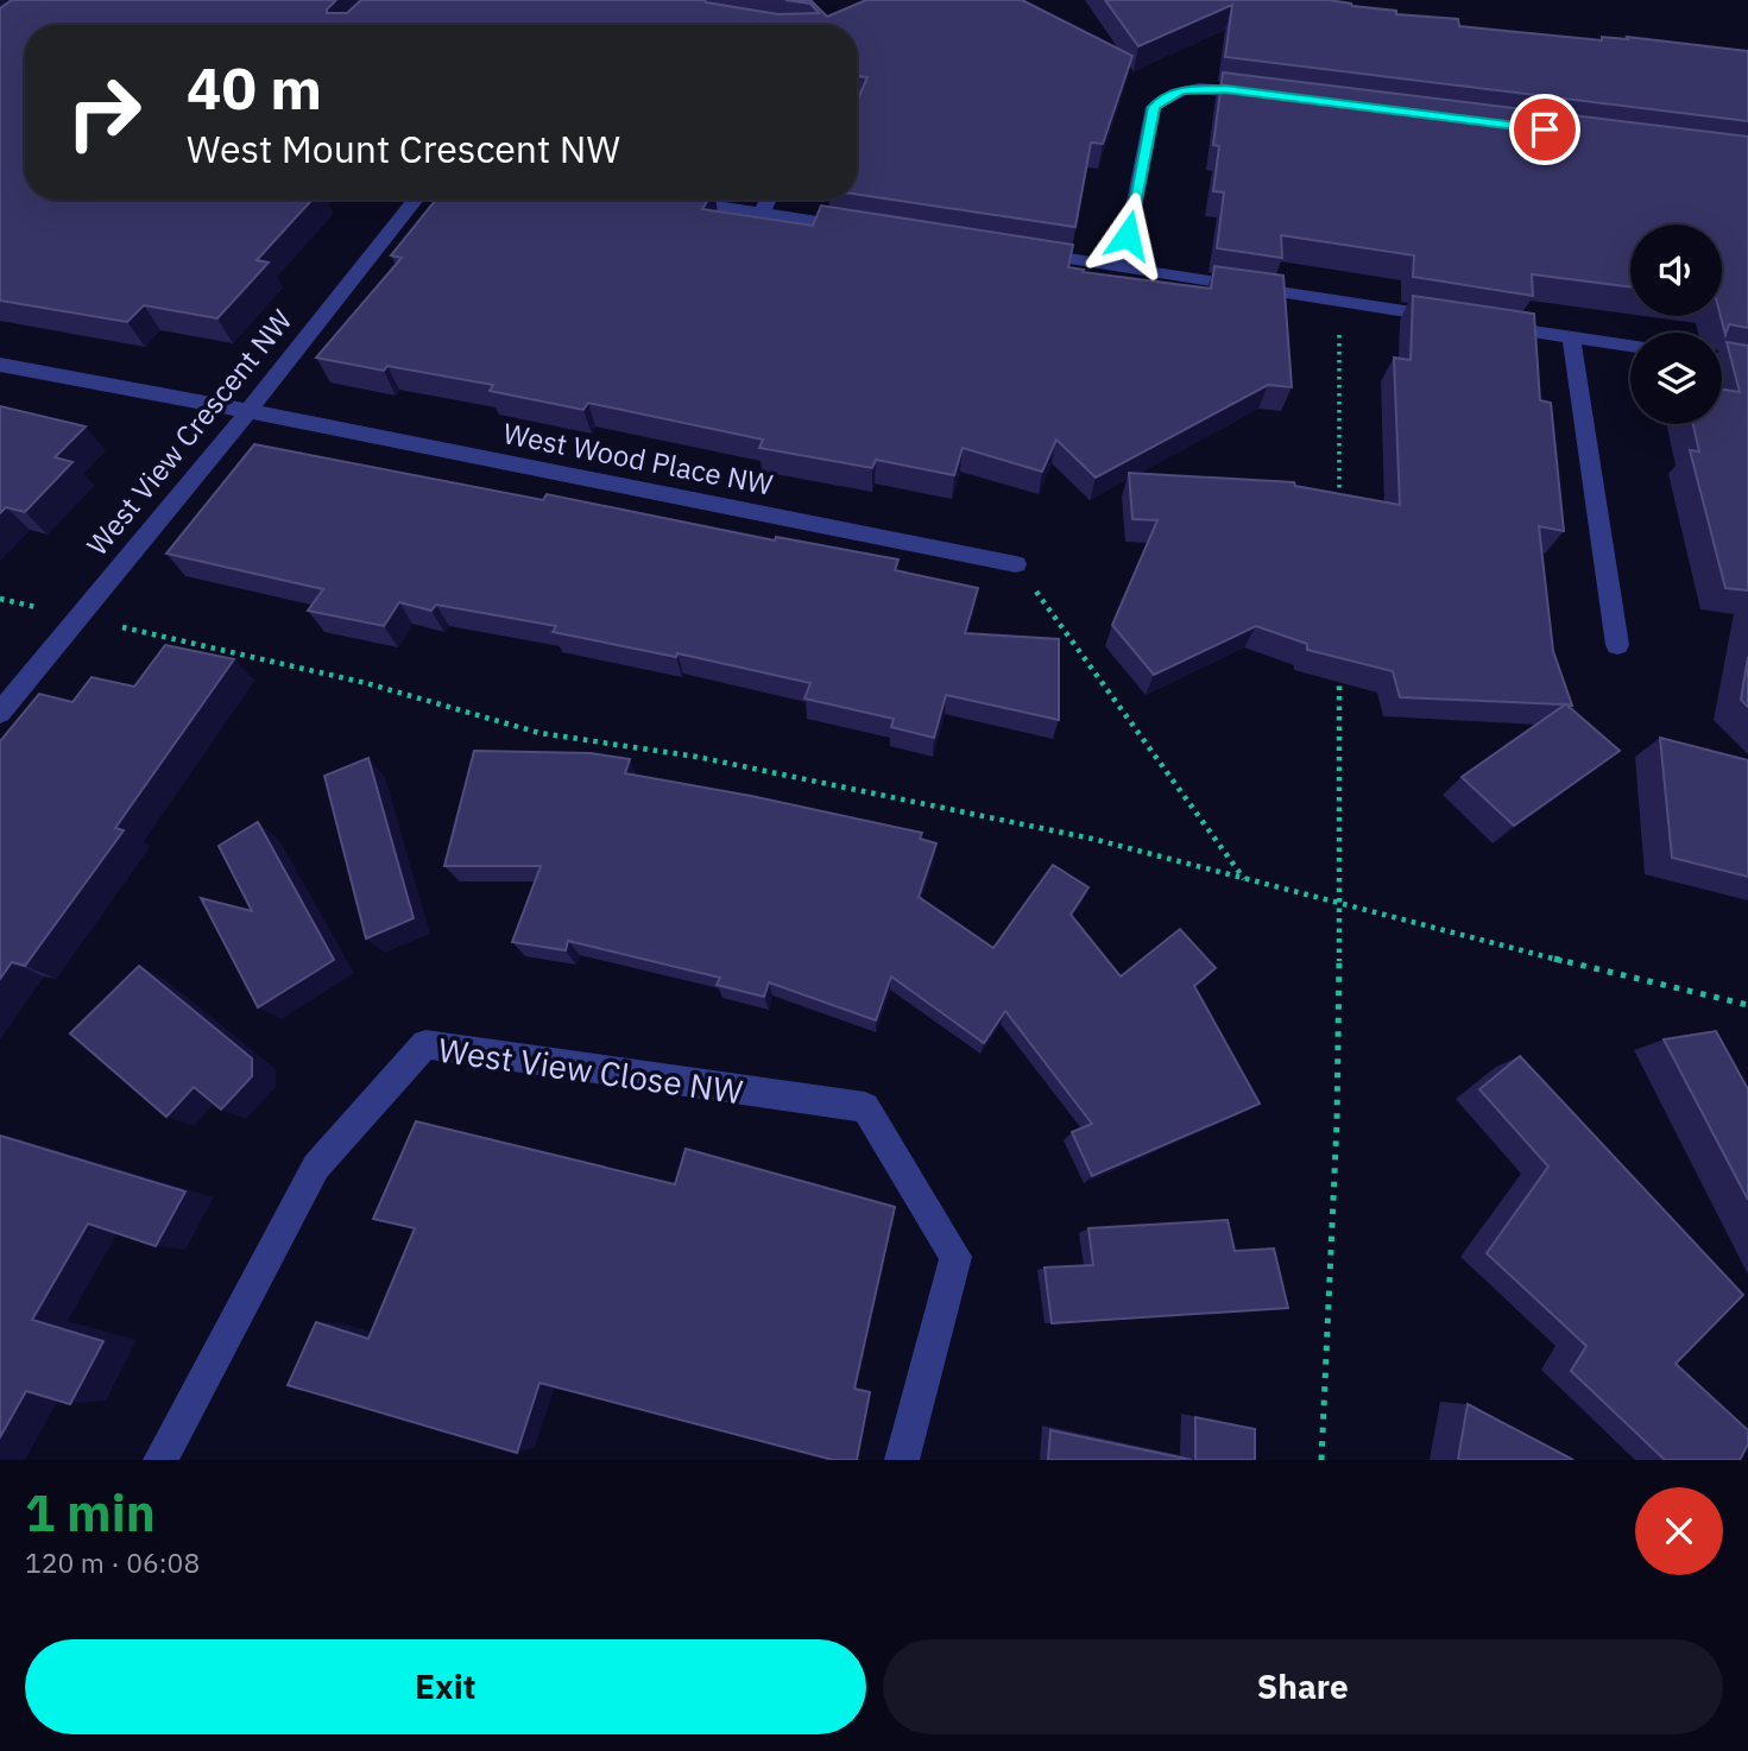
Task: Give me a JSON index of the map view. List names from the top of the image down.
{
  "streets": {
    "street": ["West View Crescent NW", "West Wood Place NW", "West View Close NW"]
  },
  "crossings": [
    ["West View Crescent NW", "West Wood Place NW"]
  ],
  "page": {
    "turn": ["40 m", "West Mount Crescent NW"],
    "heading": ["1 min", "120 m · 06:08"],
    "buttons": ["Exit", "Share"]
  }
}
